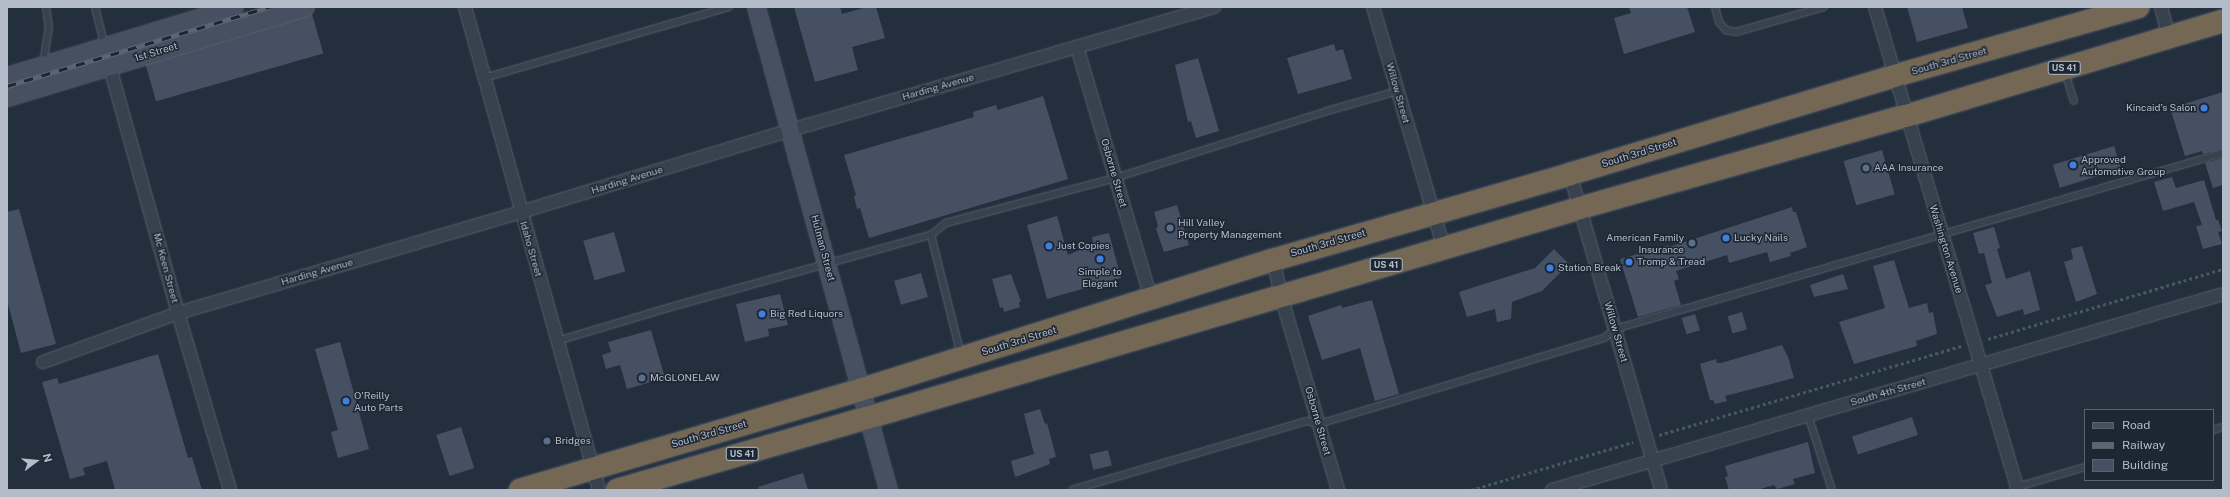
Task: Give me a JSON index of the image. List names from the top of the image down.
{
  "streets": {
    "highway": ["South 3rd Street", "US 41"],
    "street": [
      "1st Street",
      "Harding Avenue",
      "Willow Street",
      "Osborne Street",
      "Hulman Street",
      "Idaho Street",
      "Washington Avenue",
      "Mc Keen Street",
      "South 4th Street"
    ]
  },
  "crossings": [
    ["1st Street", "Mc Keen Street"],
    ["South 3rd Street", "Willow Street"],
    ["South 3rd Street", "Osborne Street"],
    ["South 3rd Street", "Hulman Street"],
    ["South 3rd Street", "Idaho Street"],
    ["South 3rd Street", "Washington Avenue"],
    ["US 41", "Willow Street"],
    ["US 41", "Osborne Street"],
    ["US 41", "Hulman Street"],
    ["US 41", "Washington Avenue"],
    ["Harding Avenue", "Osborne Street"],
    ["Harding Avenue", "Hulman Street"],
    ["Harding Avenue", "Idaho Street"],
    ["Harding Avenue", "Mc Keen Street"],
    ["Willow Street", "South 4th Street"],
    ["Washington Avenue", "South 4th Street"]
  ],
  "places": [
    "Kincaid’s Salon",
    "Approved Automotive Group",
    "AAA Insurance",
    "Hill Valley Property Management",
    "Lucky Nails",
    "American Family Insurance",
    "Just Copies",
    "Simple to Elegant",
    "Tromp & Tread",
    "Station Break",
    "Big Red Liquors",
    "McGLONELAW",
    "O'Reilly Auto Parts",
    "Bridges"
  ],
  "legend": ["Road", "Railway", "Building"],
  "north": "right"
}
